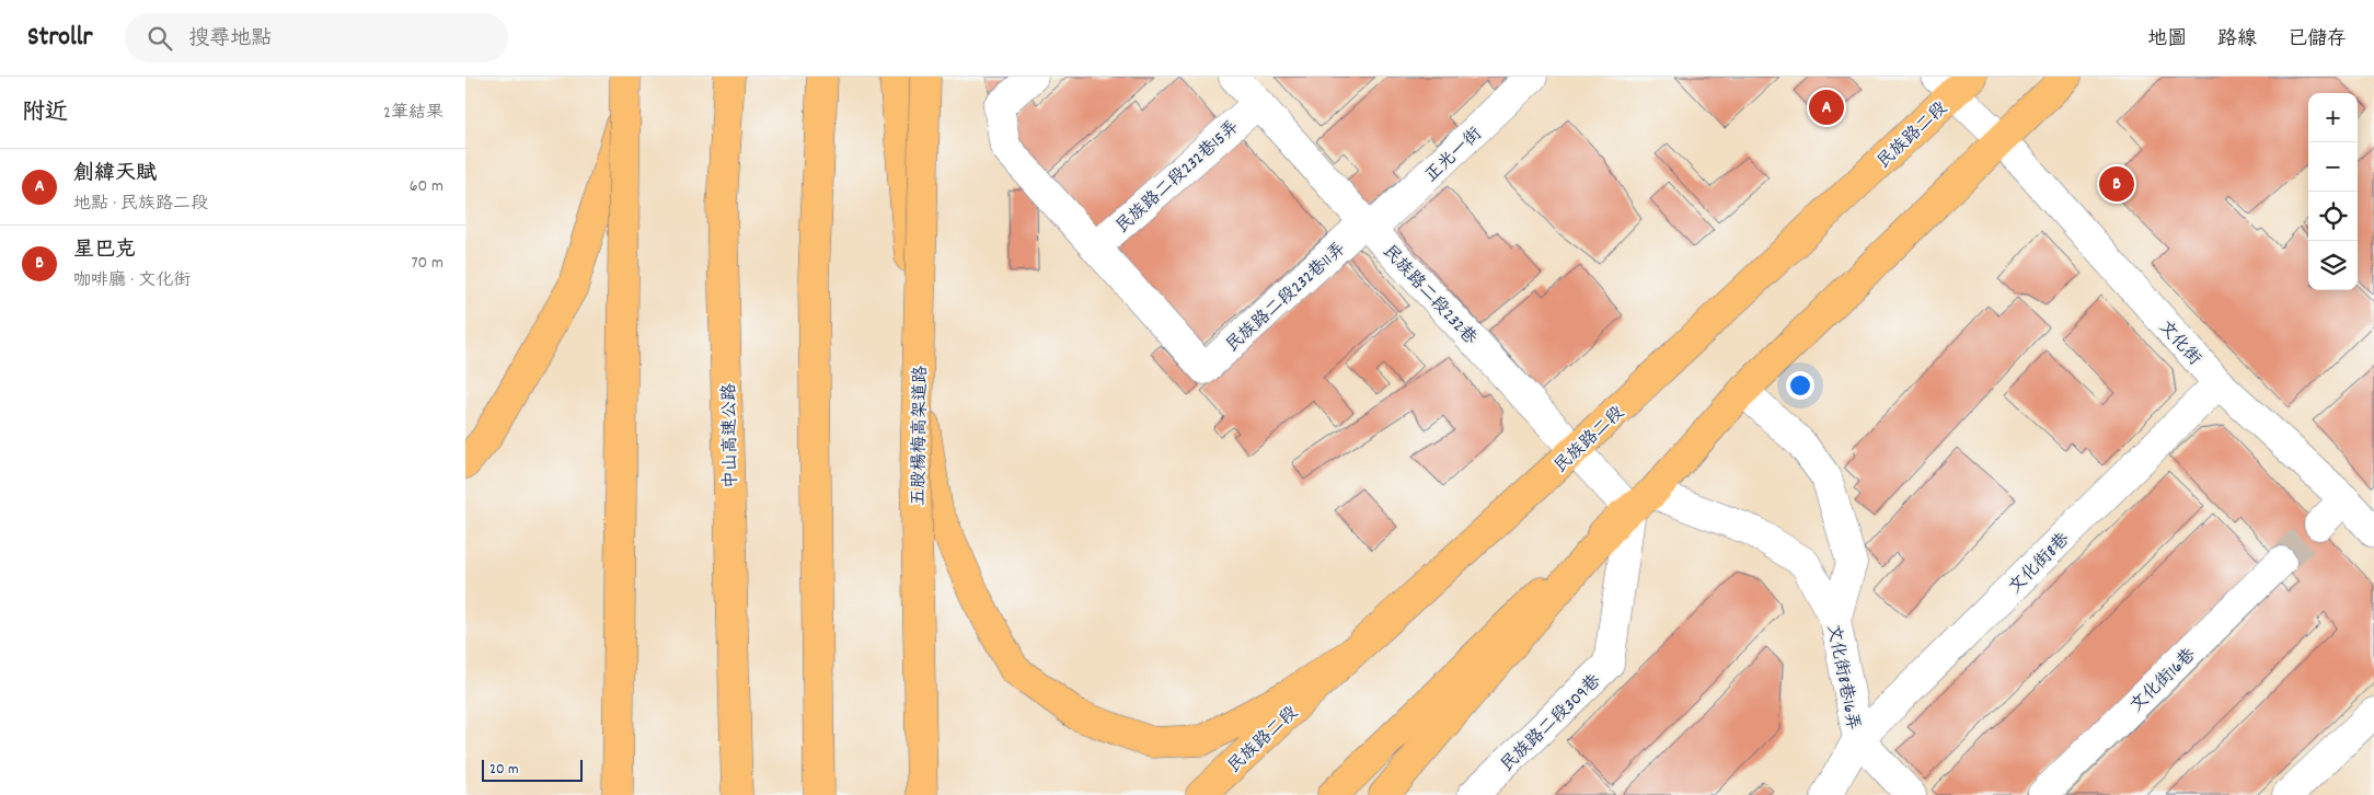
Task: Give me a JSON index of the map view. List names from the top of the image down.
{
  "streets": {
    "main road": ["民族路二段", "中山高速公路", "五股楊梅高架道路"],
    "street": [
      "正光一街",
      "民族路二段232巷15弄",
      "民族路二段232巷",
      "民族路二段232巷11弄",
      "文化街",
      "文化街8巷",
      "文化街8巷16弄",
      "文化街16巷",
      "民族路二段309巷"
    ]
  },
  "crossings": [
    ["民族路二段", "民族路二段232巷"],
    ["民族路二段", "文化街"],
    ["正光一街", "民族路二段232巷"],
    ["正光一街", "民族路二段232巷11弄"],
    ["民族路二段232巷15弄", "民族路二段232巷"],
    ["民族路二段232巷15弄", "民族路二段232巷11弄"],
    ["民族路二段232巷", "民族路二段232巷11弄"],
    ["民族路二段232巷", "文化街8巷16弄"],
    ["民族路二段232巷", "民族路二段309巷"],
    ["文化街", "文化街8巷"],
    ["文化街8巷", "文化街8巷16弄"],
    ["文化街8巷16弄", "民族路二段309巷"]
  ],
  "scale_bar": "20 m",
  "page": {
    "header": "Strollr",
    "search": "搜尋地點",
    "nav": ["地圖", "路線", "已儲存"],
    "heading": ["附近", "2筆結果"],
    "pins": ["A", "B"],
    "map_buttons": ["+", "−"],
    "list": [
      {
        "mark": "A",
        "name": "創緯天賦",
        "note": "地點 · 民族路二段",
        "value": "60 m"
      },
      {
        "mark": "B",
        "name": "星巴克",
        "note": "咖啡廳 · 文化街",
        "value": "70 m"
      }
    ],
    "scale": "20 m"
  }
}
